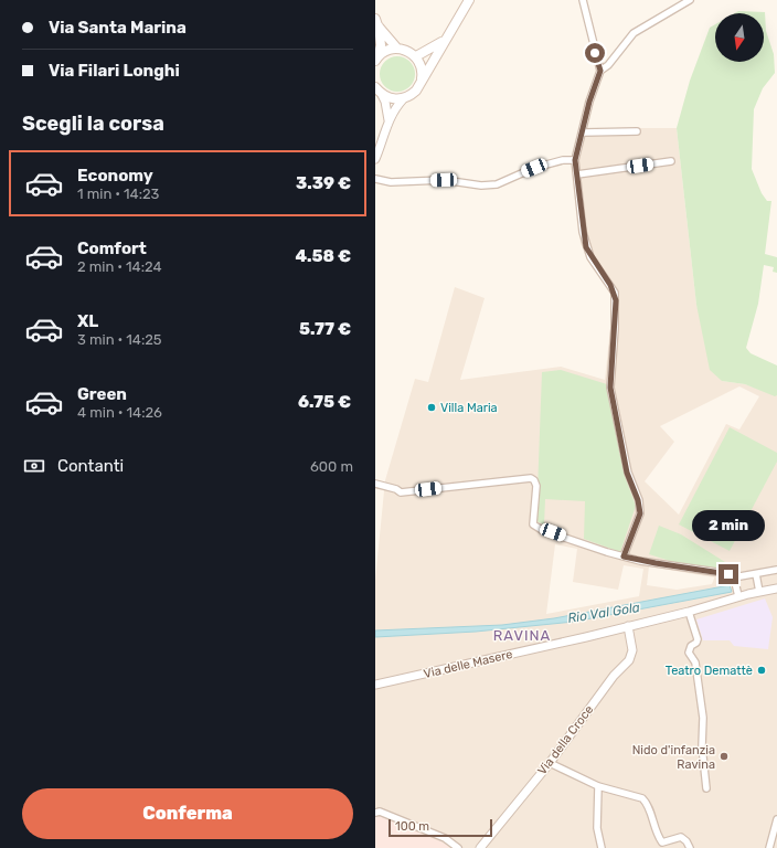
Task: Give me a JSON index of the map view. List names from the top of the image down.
{
  "streets": {
    "street": ["Via delle Masere", "Via della Croce"]
  },
  "crossings": [
    ["Via delle Masere", "Via della Croce"]
  ],
  "districts": ["RAVINA"],
  "water": ["Rio Val Gola"],
  "places": ["Villa Maria", "Teatro Demattè", "Nido d'infanzia Ravina"],
  "scale_bar": "100 m",
  "north": "bottom",
  "page": {
    "banner": ["Via Santa Marina", "Via Filari Longhi"],
    "heading": "Scegli la corsa",
    "list": [
      {
        "name": "Economy",
        "note": "1 min · 14:23",
        "value": "3.39 €"
      },
      {
        "name": "Comfort",
        "note": "2 min · 14:24",
        "value": "4.58 €"
      },
      {
        "name": "XL",
        "note": "3 min · 14:25",
        "value": "5.77 €"
      },
      {
        "name": "Green",
        "note": "4 min · 14:26",
        "value": "6.75 €"
      }
    ],
    "pay": ["Contanti", "600 m"],
    "bubble": "2 min",
    "buttons": "Conferma",
    "scale": "100 m"
  }
}
